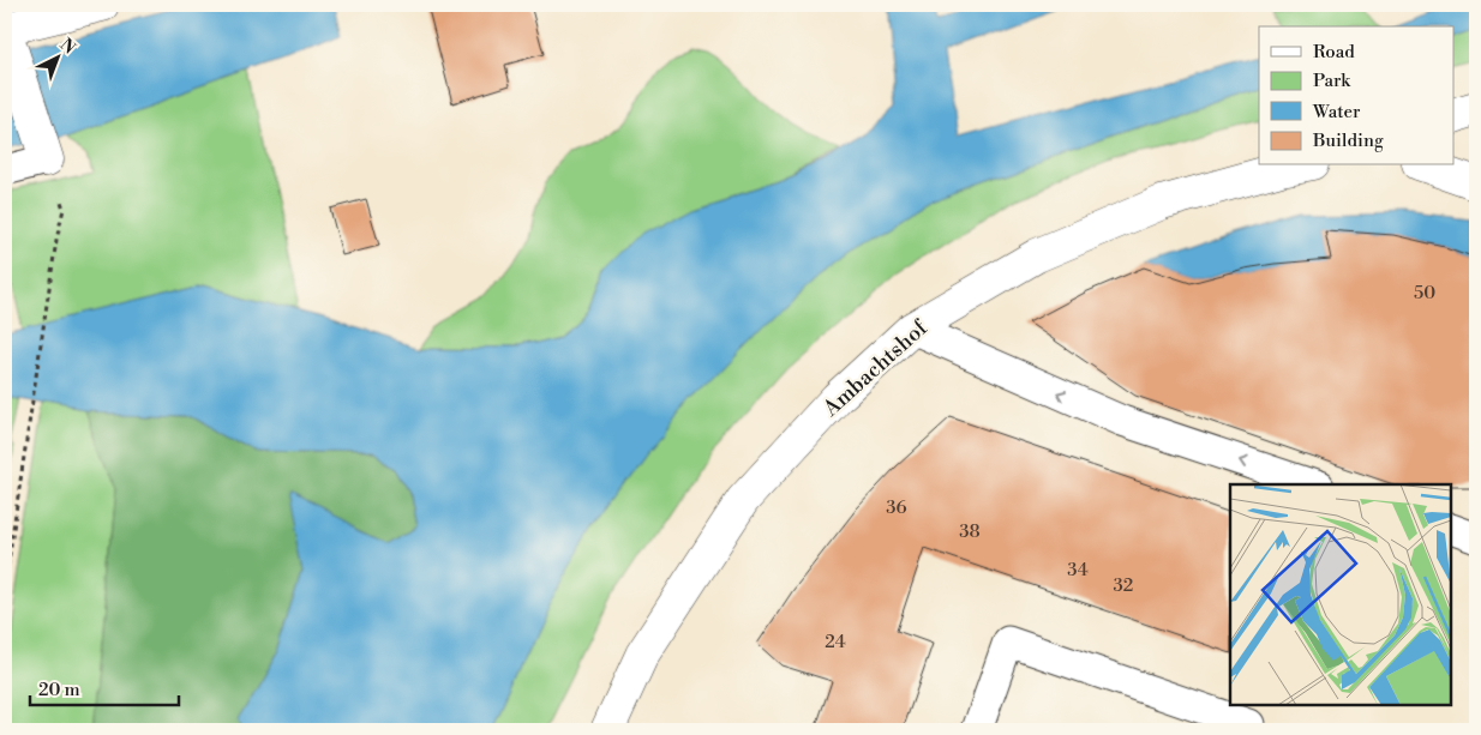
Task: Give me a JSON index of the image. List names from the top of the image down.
{
  "streets": {
    "street": ["Ambachtshof"]
  },
  "house_numbers": [
    "50",
    "36",
    "38",
    "34",
    "32",
    "24"
  ],
  "legend": [
    "Road",
    "Park",
    "Water",
    "Building"
  ],
  "scale_bar": "20 m",
  "north": "top right"
}
